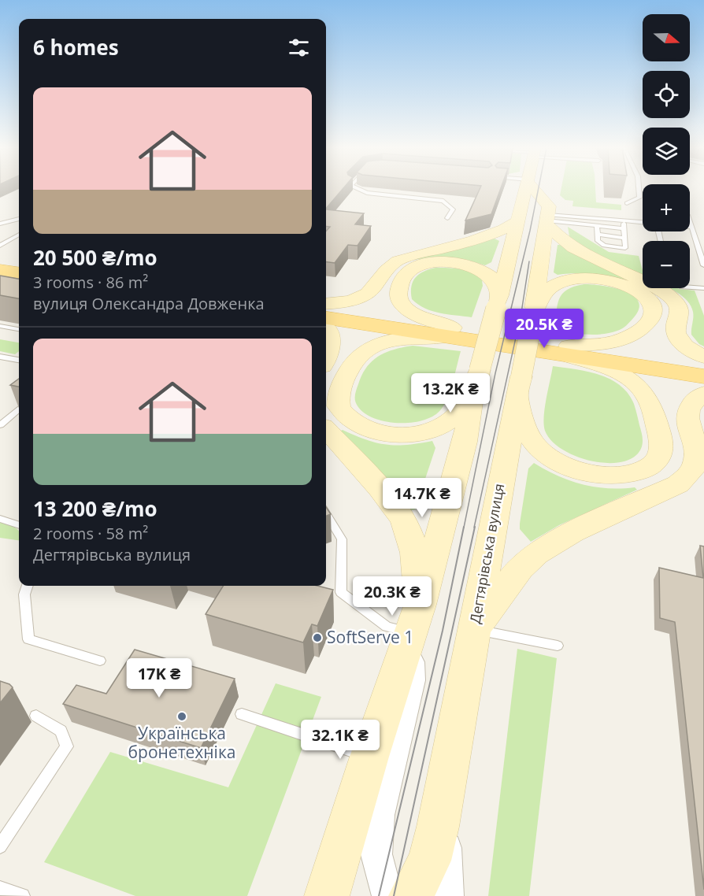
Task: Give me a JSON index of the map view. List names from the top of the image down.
{
  "streets": {
    "main road": ["Дегтярівська вулиця"]
  },
  "places": ["SoftServe 1", "Українська бронетехніка"],
  "north": "right",
  "page": {
    "map_buttons": ["+", "−"],
    "heading": "6 homes",
    "list": [
      {
        "name": "20 500 ₴/mo",
        "note": "3 rooms · 86 m² · вулиця Олександра Довженка"
      },
      {
        "name": "13 200 ₴/mo",
        "note": "2 rooms · 58 m² · Дегтярівська вулиця"
      }
    ],
    "price": [
      "20.5K ₴",
      "13.2K ₴",
      "14.7K ₴",
      "20.3K ₴",
      "17K ₴",
      "32.1K ₴"
    ]
  }
}
